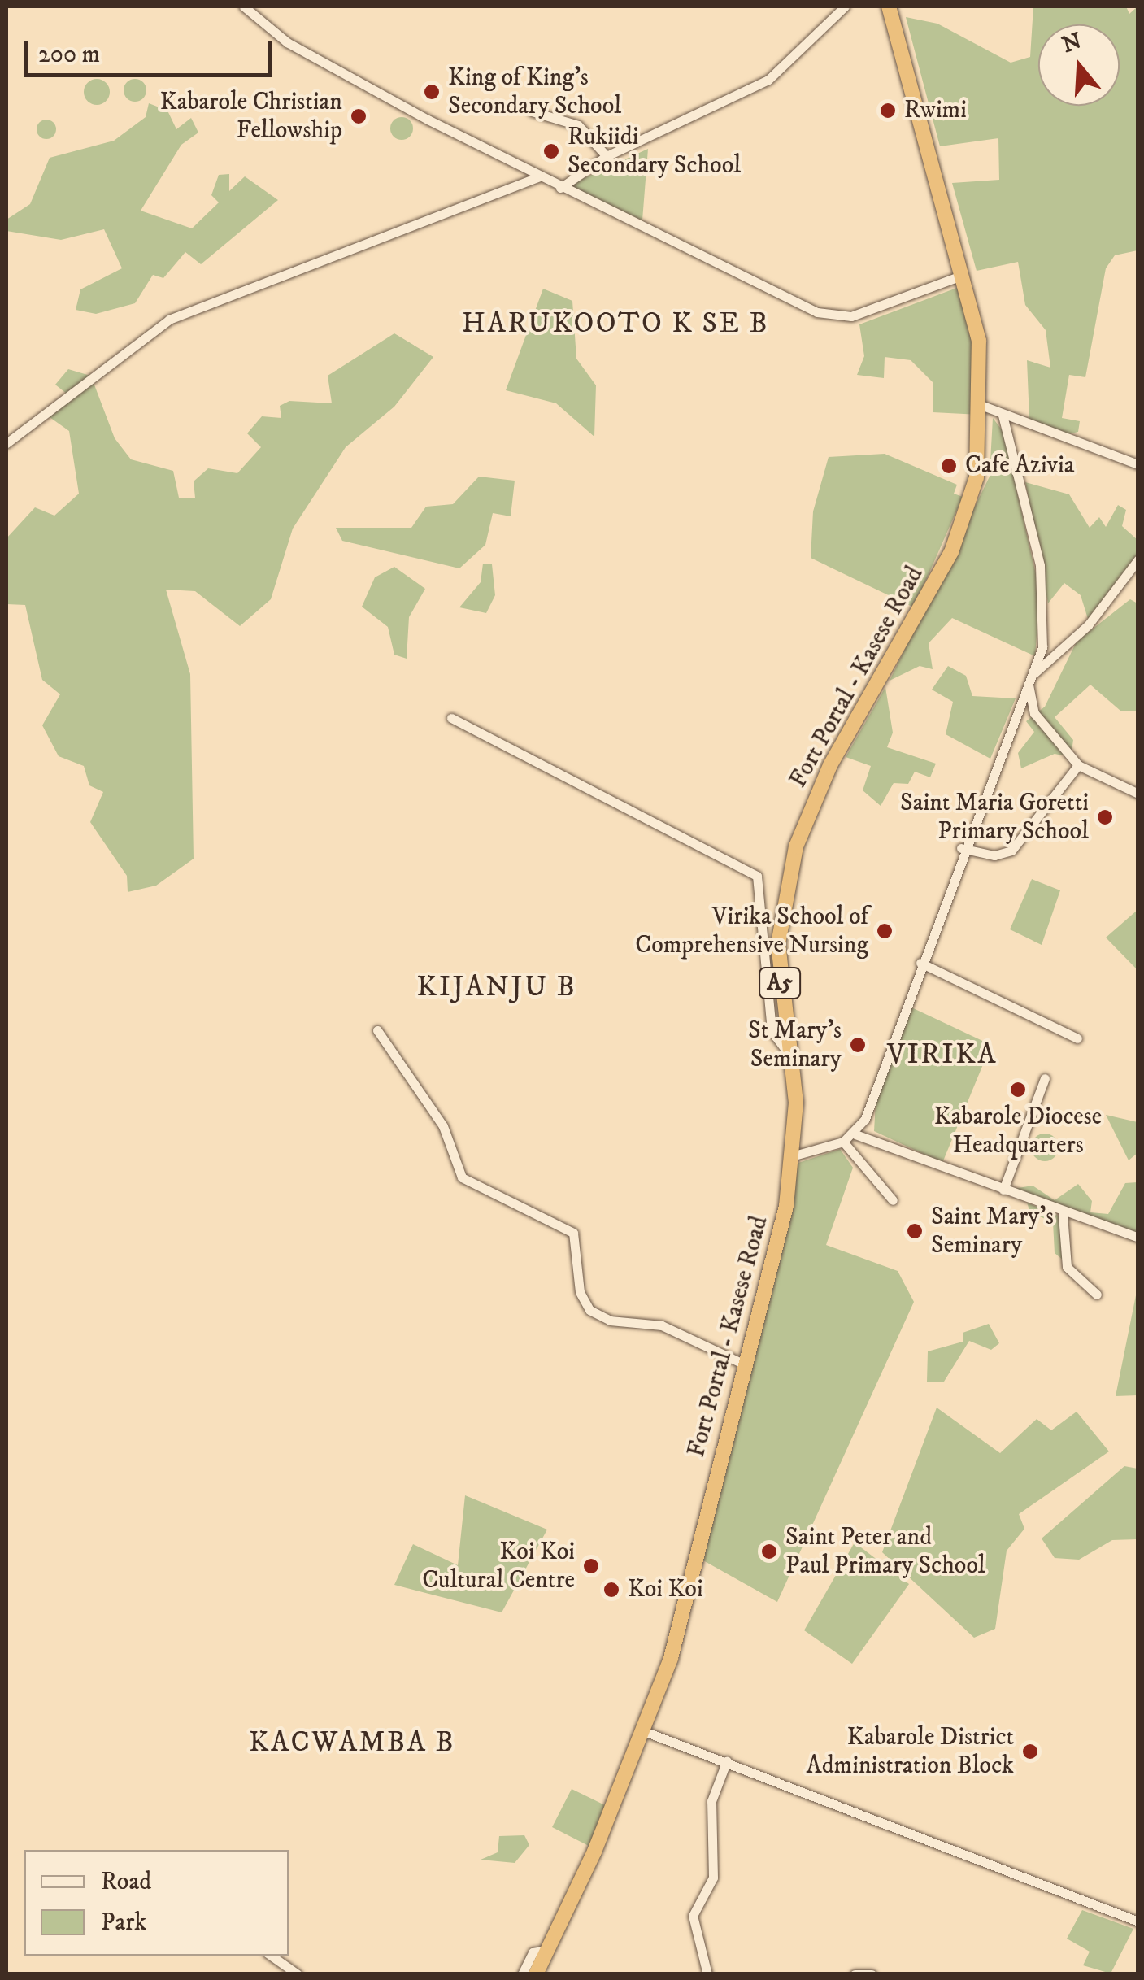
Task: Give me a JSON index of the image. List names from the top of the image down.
{
  "streets": {
    "highway": ["Fort Portal - Kasese Road", "A5"]
  },
  "districts": [
    "HARUKOOTO K SE B",
    "KIJANJU B",
    "VIRIKA",
    "KACWAMBA B"
  ],
  "places": [
    "King of King's Secondary School",
    "Rwimi",
    "Kabarole Christian Fellowship",
    "Rukiidi Secondary School",
    "Cafe Azivia",
    "Saint Maria Goretti Primary School",
    "Virika School of Comprehensive Nursing",
    "St Mary's Seminary",
    "Kabarole Diocese Headquarters",
    "Saint Mary's Seminary",
    "Saint Peter and Paul Primary School",
    "Koi Koi Cultural Centre",
    "Koi Koi",
    "Kabarole District Administration Block"
  ],
  "legend": ["Road", "Park"],
  "scale_bar": "200 m",
  "north": "top"
}
